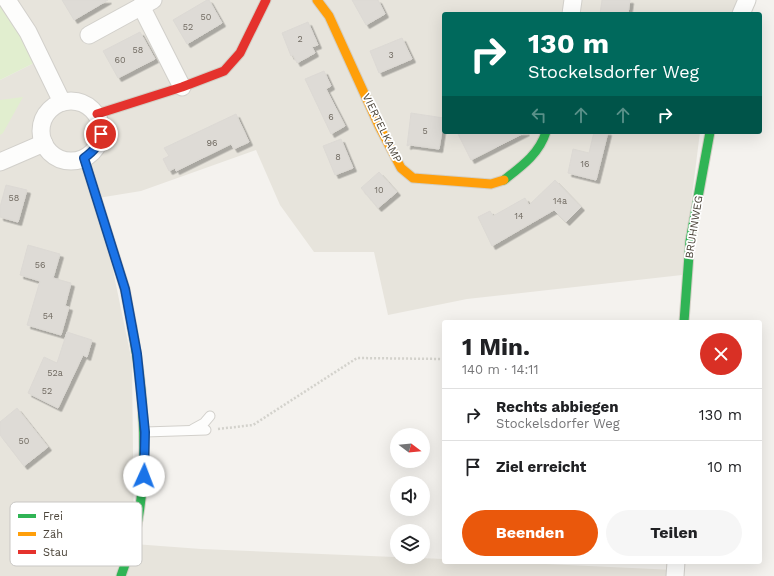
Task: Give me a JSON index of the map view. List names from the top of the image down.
{
  "streets": {
    "street": ["VIERTELKAMP", "BRUHNWEG"]
  },
  "house_numbers": [
    "50",
    "52",
    "2",
    "58",
    "3",
    "60",
    "6",
    "5",
    "96",
    "8",
    "16",
    "10",
    "58",
    "14a",
    "14",
    "56",
    "54",
    "52a",
    "52",
    "50"
  ],
  "legend": ["Frei", "Zäh", "Stau"],
  "north": "right",
  "page": {
    "turn": ["130 m", "Stockelsdorfer Weg"],
    "heading": ["1 Min.", "140 m · 14:11"],
    "list": [
      {
        "name": "Rechts abbiegen",
        "note": "Stockelsdorfer Weg",
        "value": "130 m"
      },
      {
        "name": "Ziel erreicht",
        "value": "10 m"
      }
    ],
    "buttons": ["Beenden", "Teilen"]
  }
}
